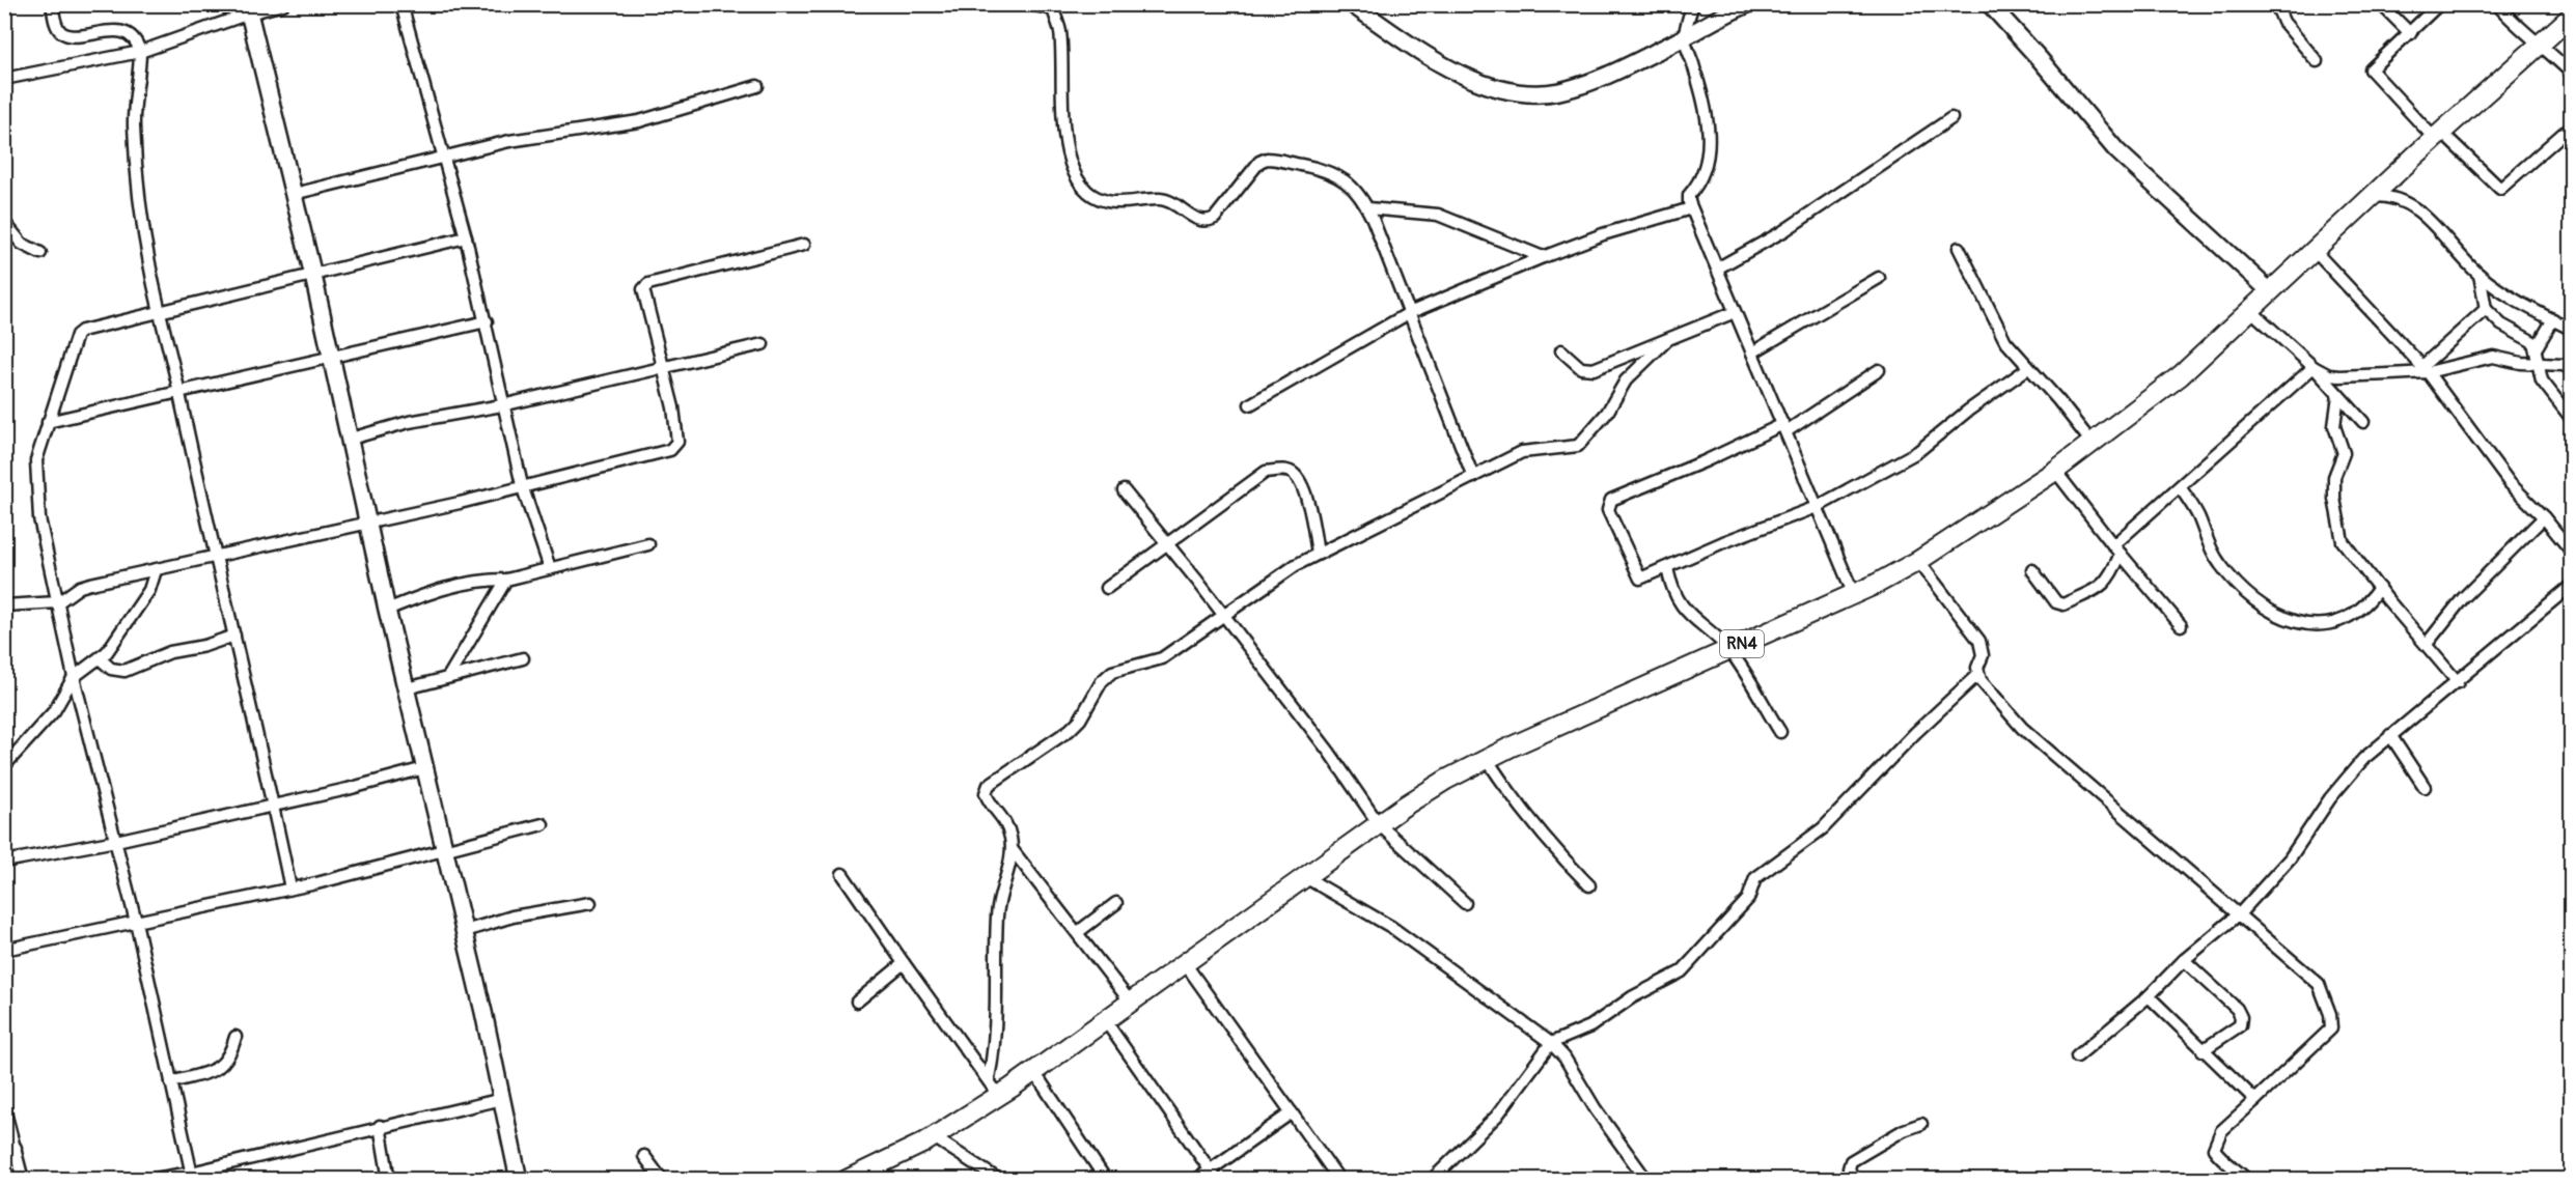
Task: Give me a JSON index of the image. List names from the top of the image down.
{
  "streets": {
    "highway": ["RN4"]
  }
}
